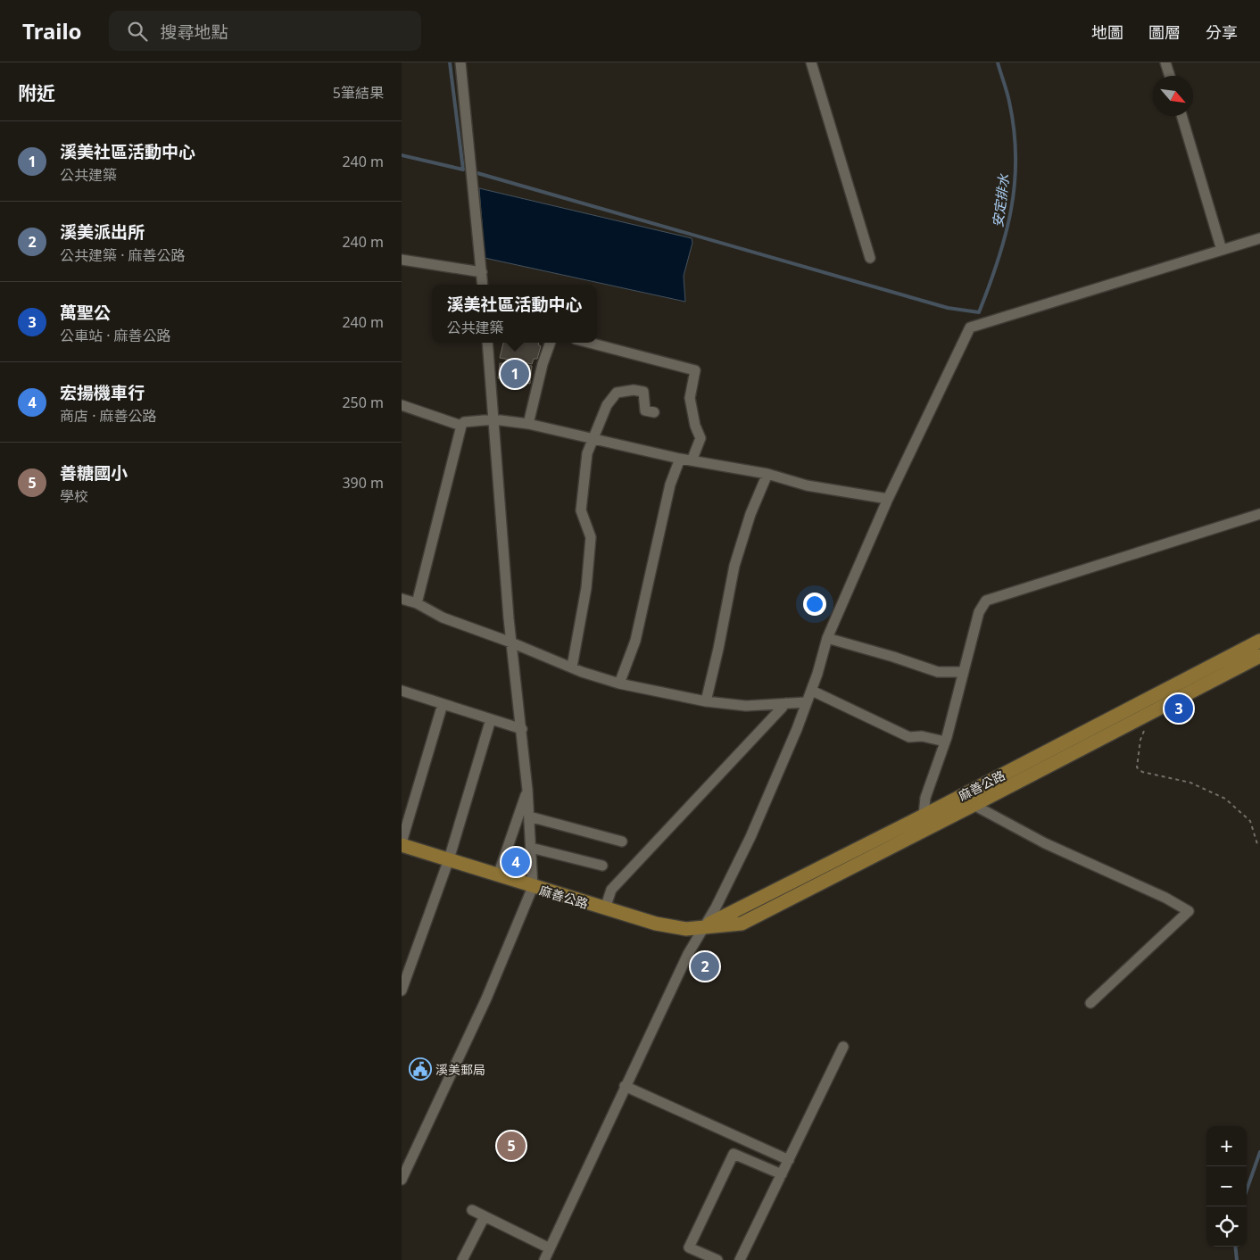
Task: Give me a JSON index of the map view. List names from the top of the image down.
{
  "streets": {
    "main road": ["麻善公路"]
  },
  "water": ["安定排水"],
  "places": {
    "public building": ["溪美郵局"]
  },
  "north": "bottom right",
  "page": {
    "header": "Trailo",
    "search": "搜尋地點",
    "nav": ["地圖", "圖層", "分享"],
    "heading": ["附近", "5筆結果"],
    "list": [
      {
        "mark": "1",
        "name": "溪美社區活動中心",
        "note": "公共建築",
        "value": "240 m"
      },
      {
        "mark": "2",
        "name": "溪美派出所",
        "note": "公共建築 · 麻善公路",
        "value": "240 m"
      },
      {
        "mark": "3",
        "name": "萬聖公",
        "note": "公車站 · 麻善公路",
        "value": "240 m"
      },
      {
        "mark": "4",
        "name": "宏揚機車行",
        "note": "商店 · 麻善公路",
        "value": "250 m"
      },
      {
        "mark": "5",
        "name": "善糖國小",
        "note": "學校",
        "value": "390 m"
      }
    ],
    "popup": ["溪美社區活動中心", "公共建築"],
    "pins": [
      "1",
      "3",
      "4",
      "2",
      "5"
    ],
    "map_buttons": ["+", "−"]
  }
}
